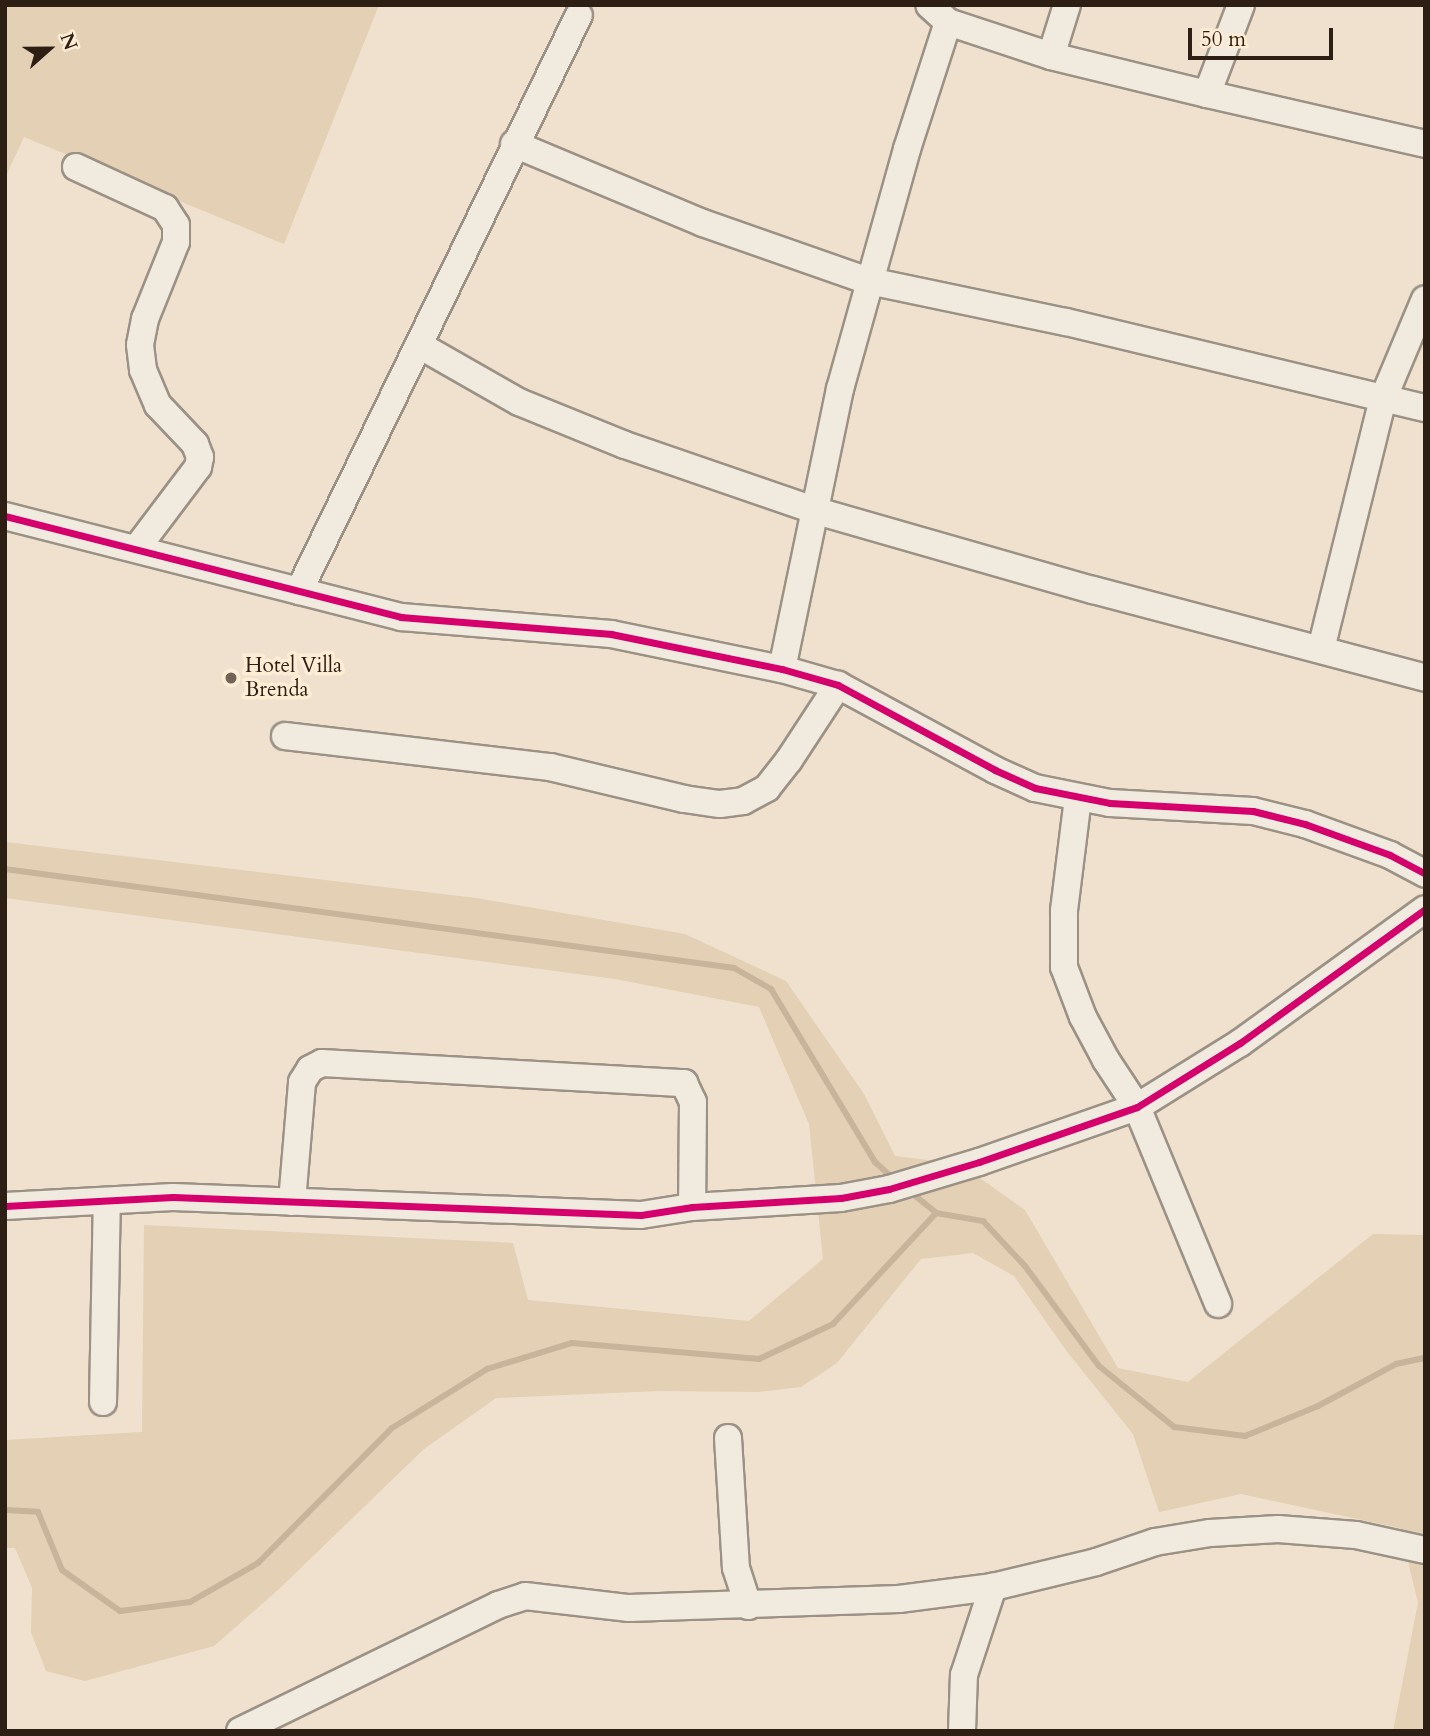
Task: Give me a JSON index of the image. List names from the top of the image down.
{
  "places": ["Hotel Villa Brenda"],
  "scale_bar": "50 m",
  "north": "right"
}
